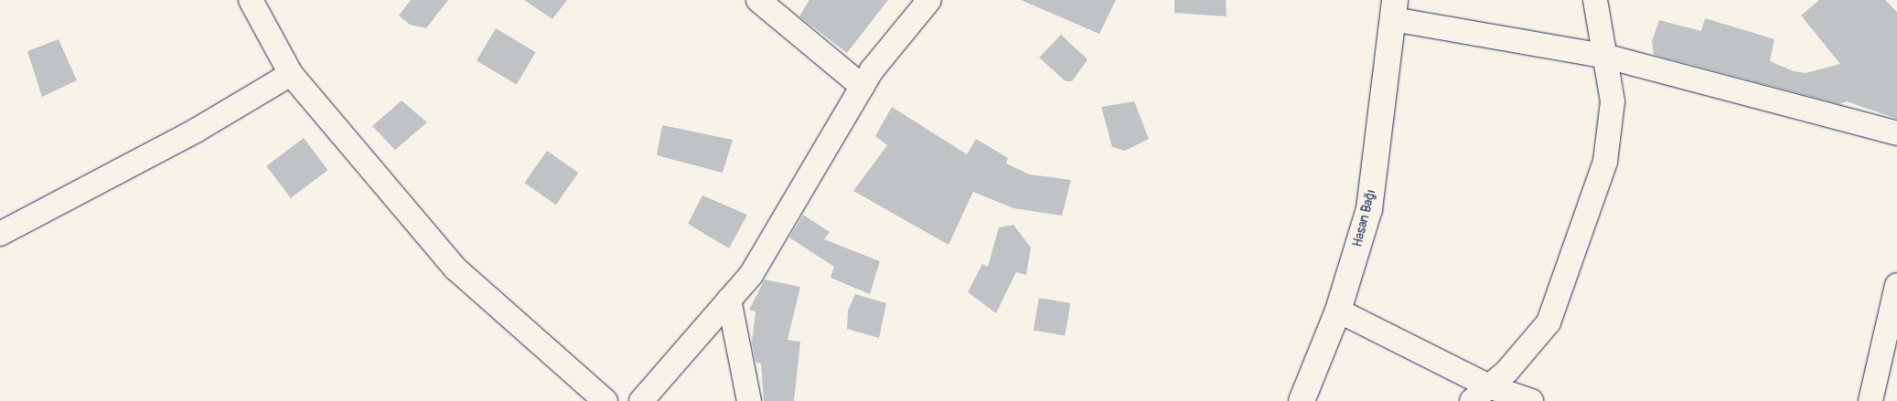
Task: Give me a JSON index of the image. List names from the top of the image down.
{
  "streets": {
    "street": ["Hasan Bağı"]
  }
}
